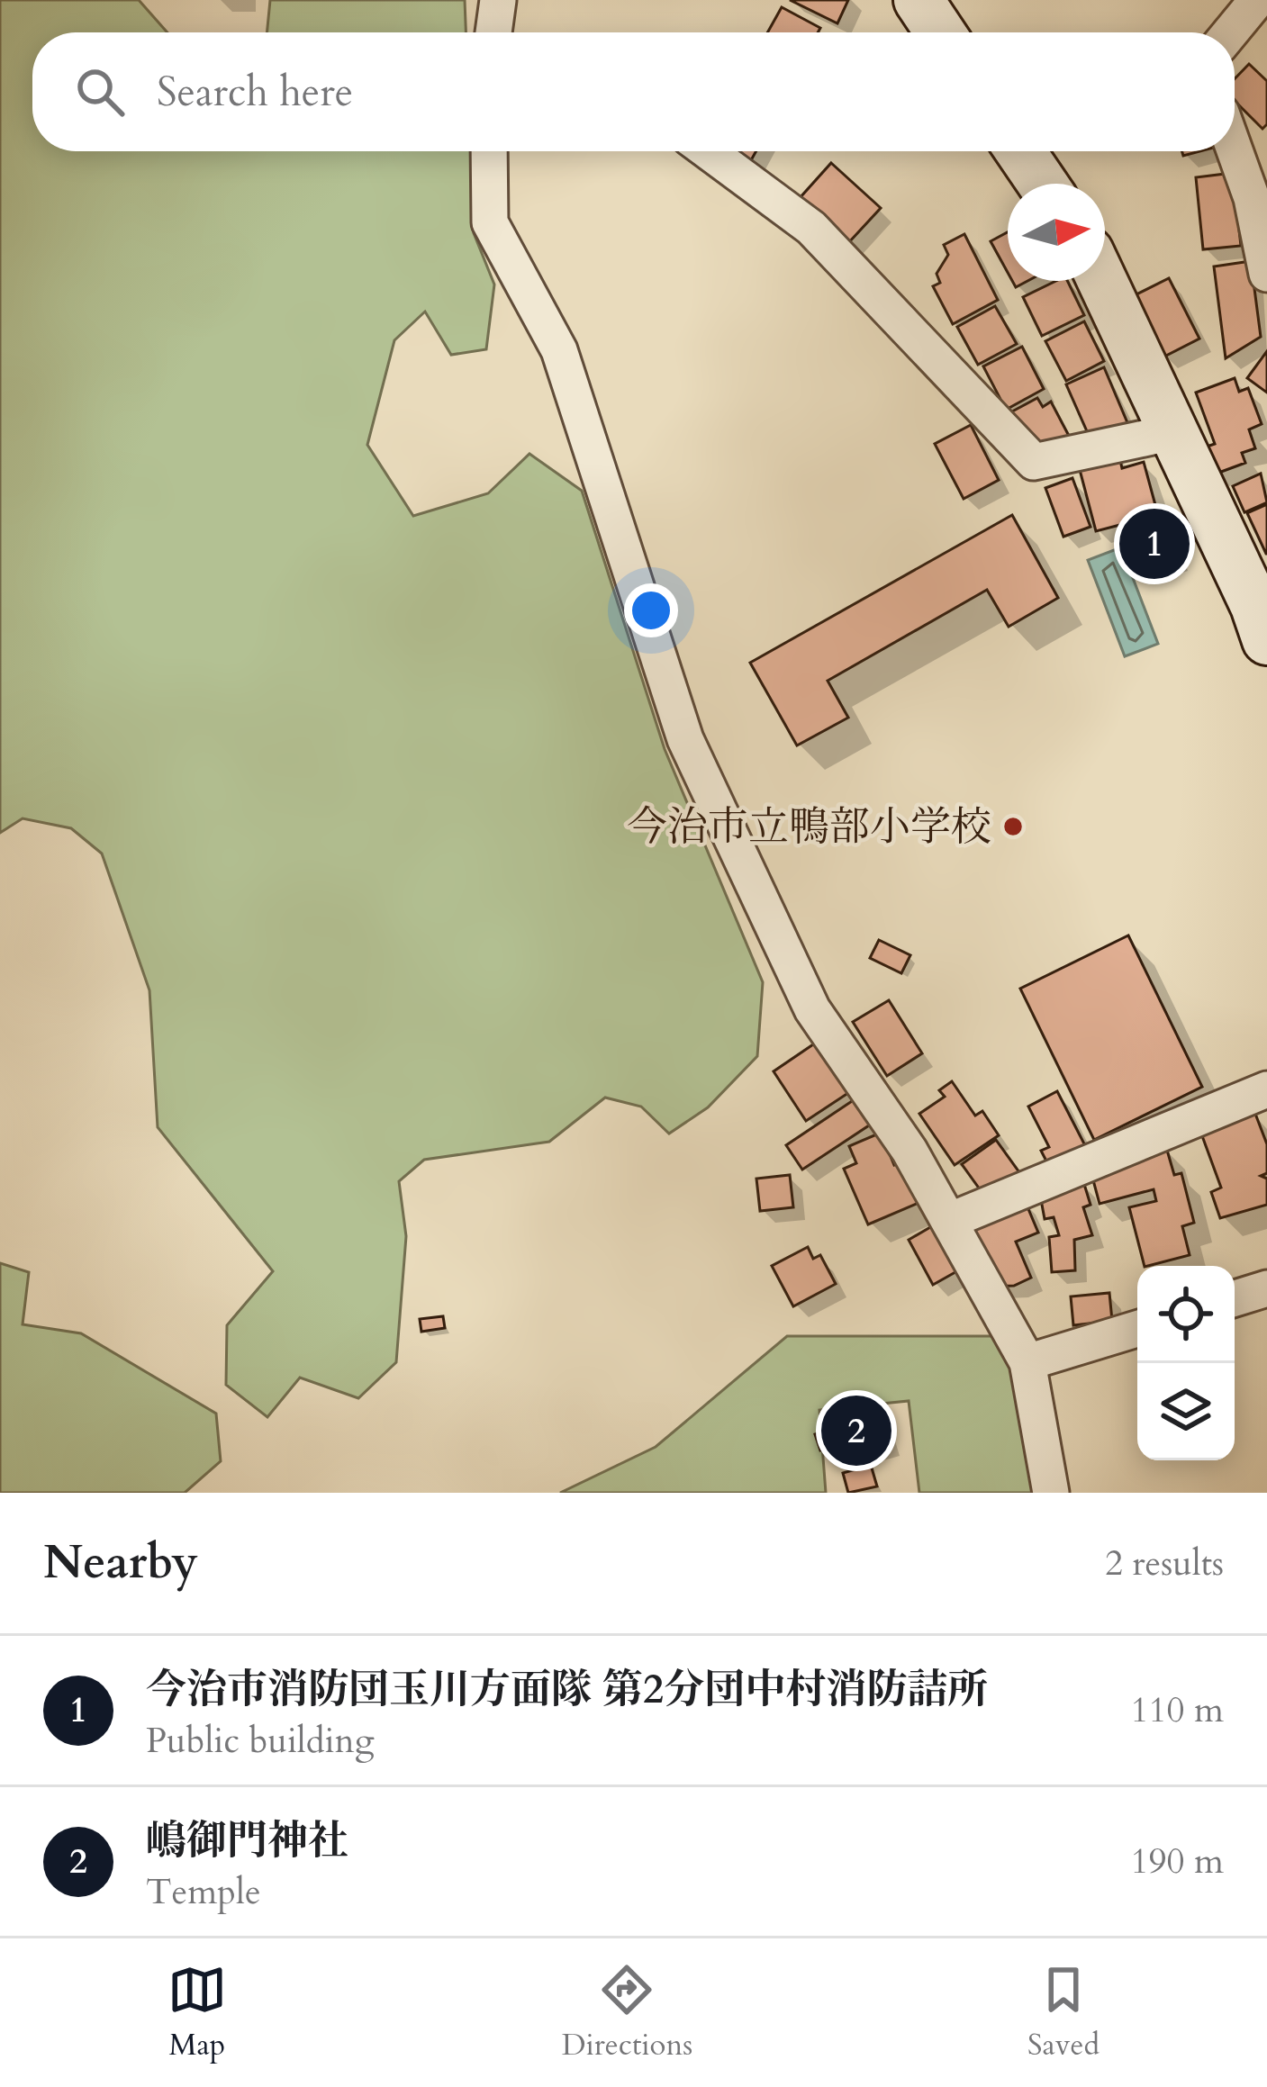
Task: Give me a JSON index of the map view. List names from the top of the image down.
{
  "places": ["今治市立鴨部小学校"],
  "north": "right",
  "page": {
    "search": "Search here",
    "pins": ["1", "2"],
    "heading": ["Nearby", "2 results"],
    "list": [
      {
        "mark": "1",
        "name": "今治市消防団玉川方面隊 第2分団中村消防詰所",
        "note": "Public building",
        "value": "110 m"
      },
      {
        "mark": "2",
        "name": "嶋御門神社",
        "note": "Temple",
        "value": "190 m"
      }
    ],
    "nav": ["Map", "Directions", "Saved"]
  }
}
